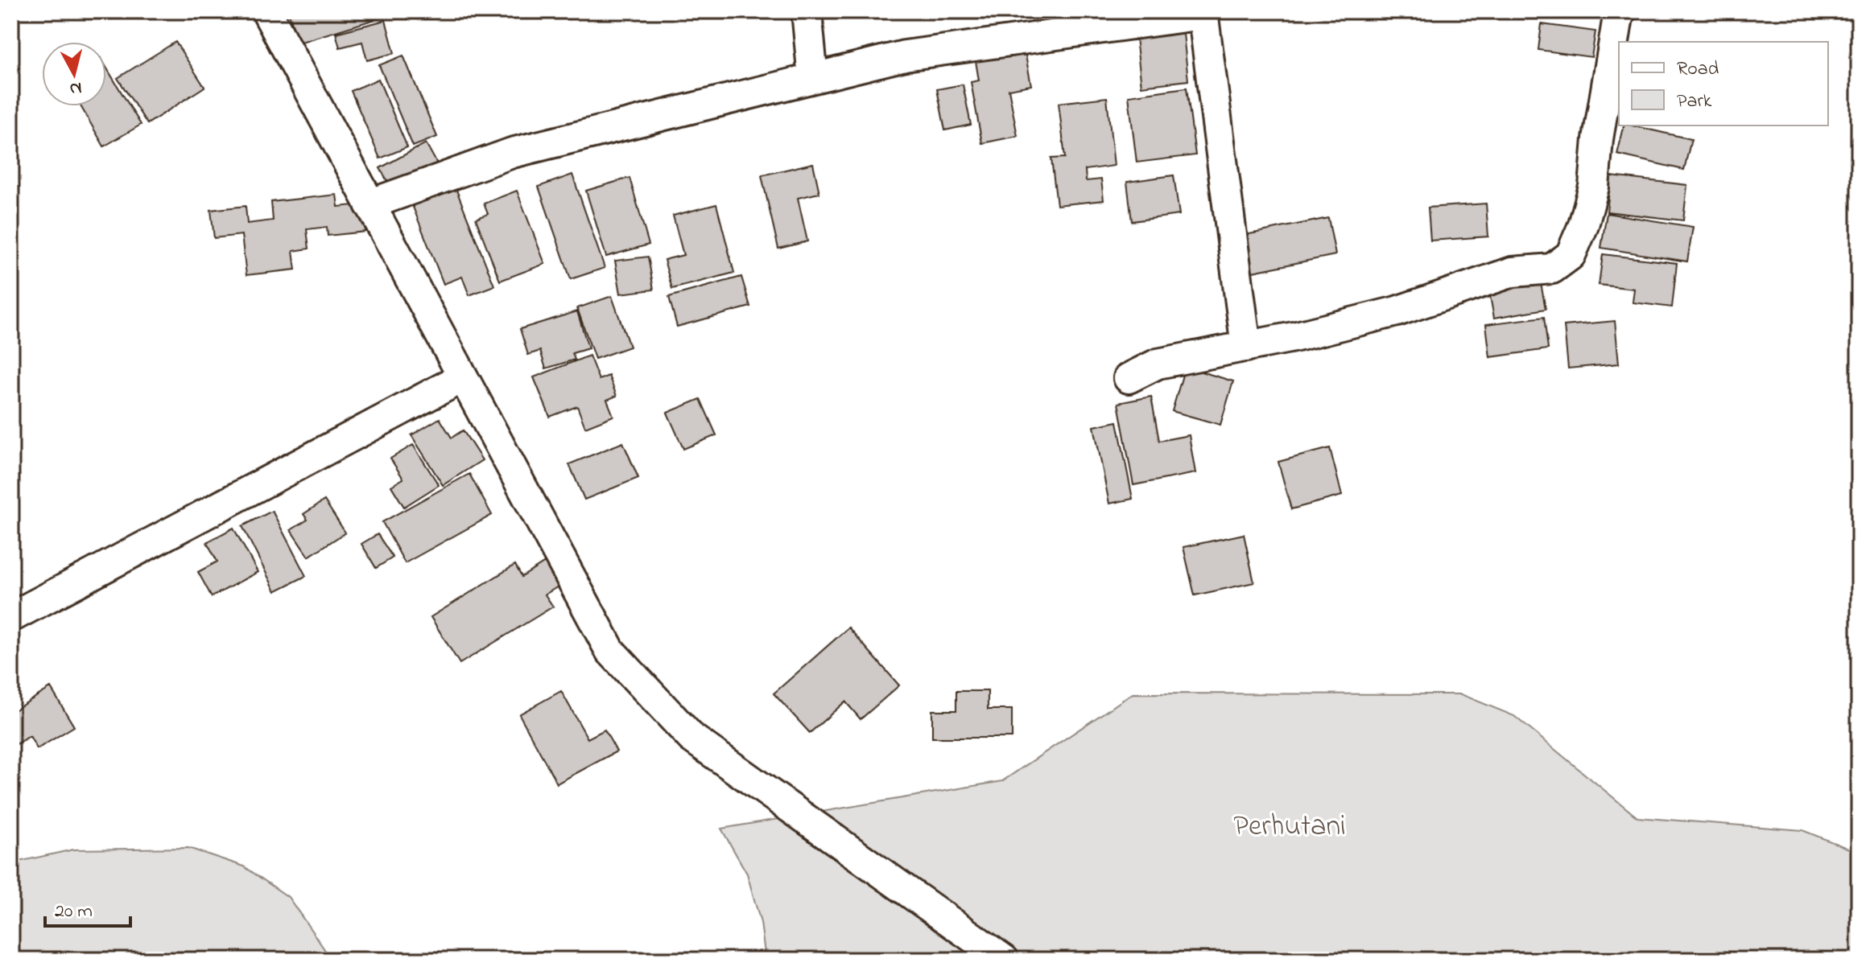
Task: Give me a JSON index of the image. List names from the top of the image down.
{
  "parks": ["Perhutani"],
  "legend": ["Road", "Park"],
  "scale_bar": "20 m",
  "north": "bottom"
}
